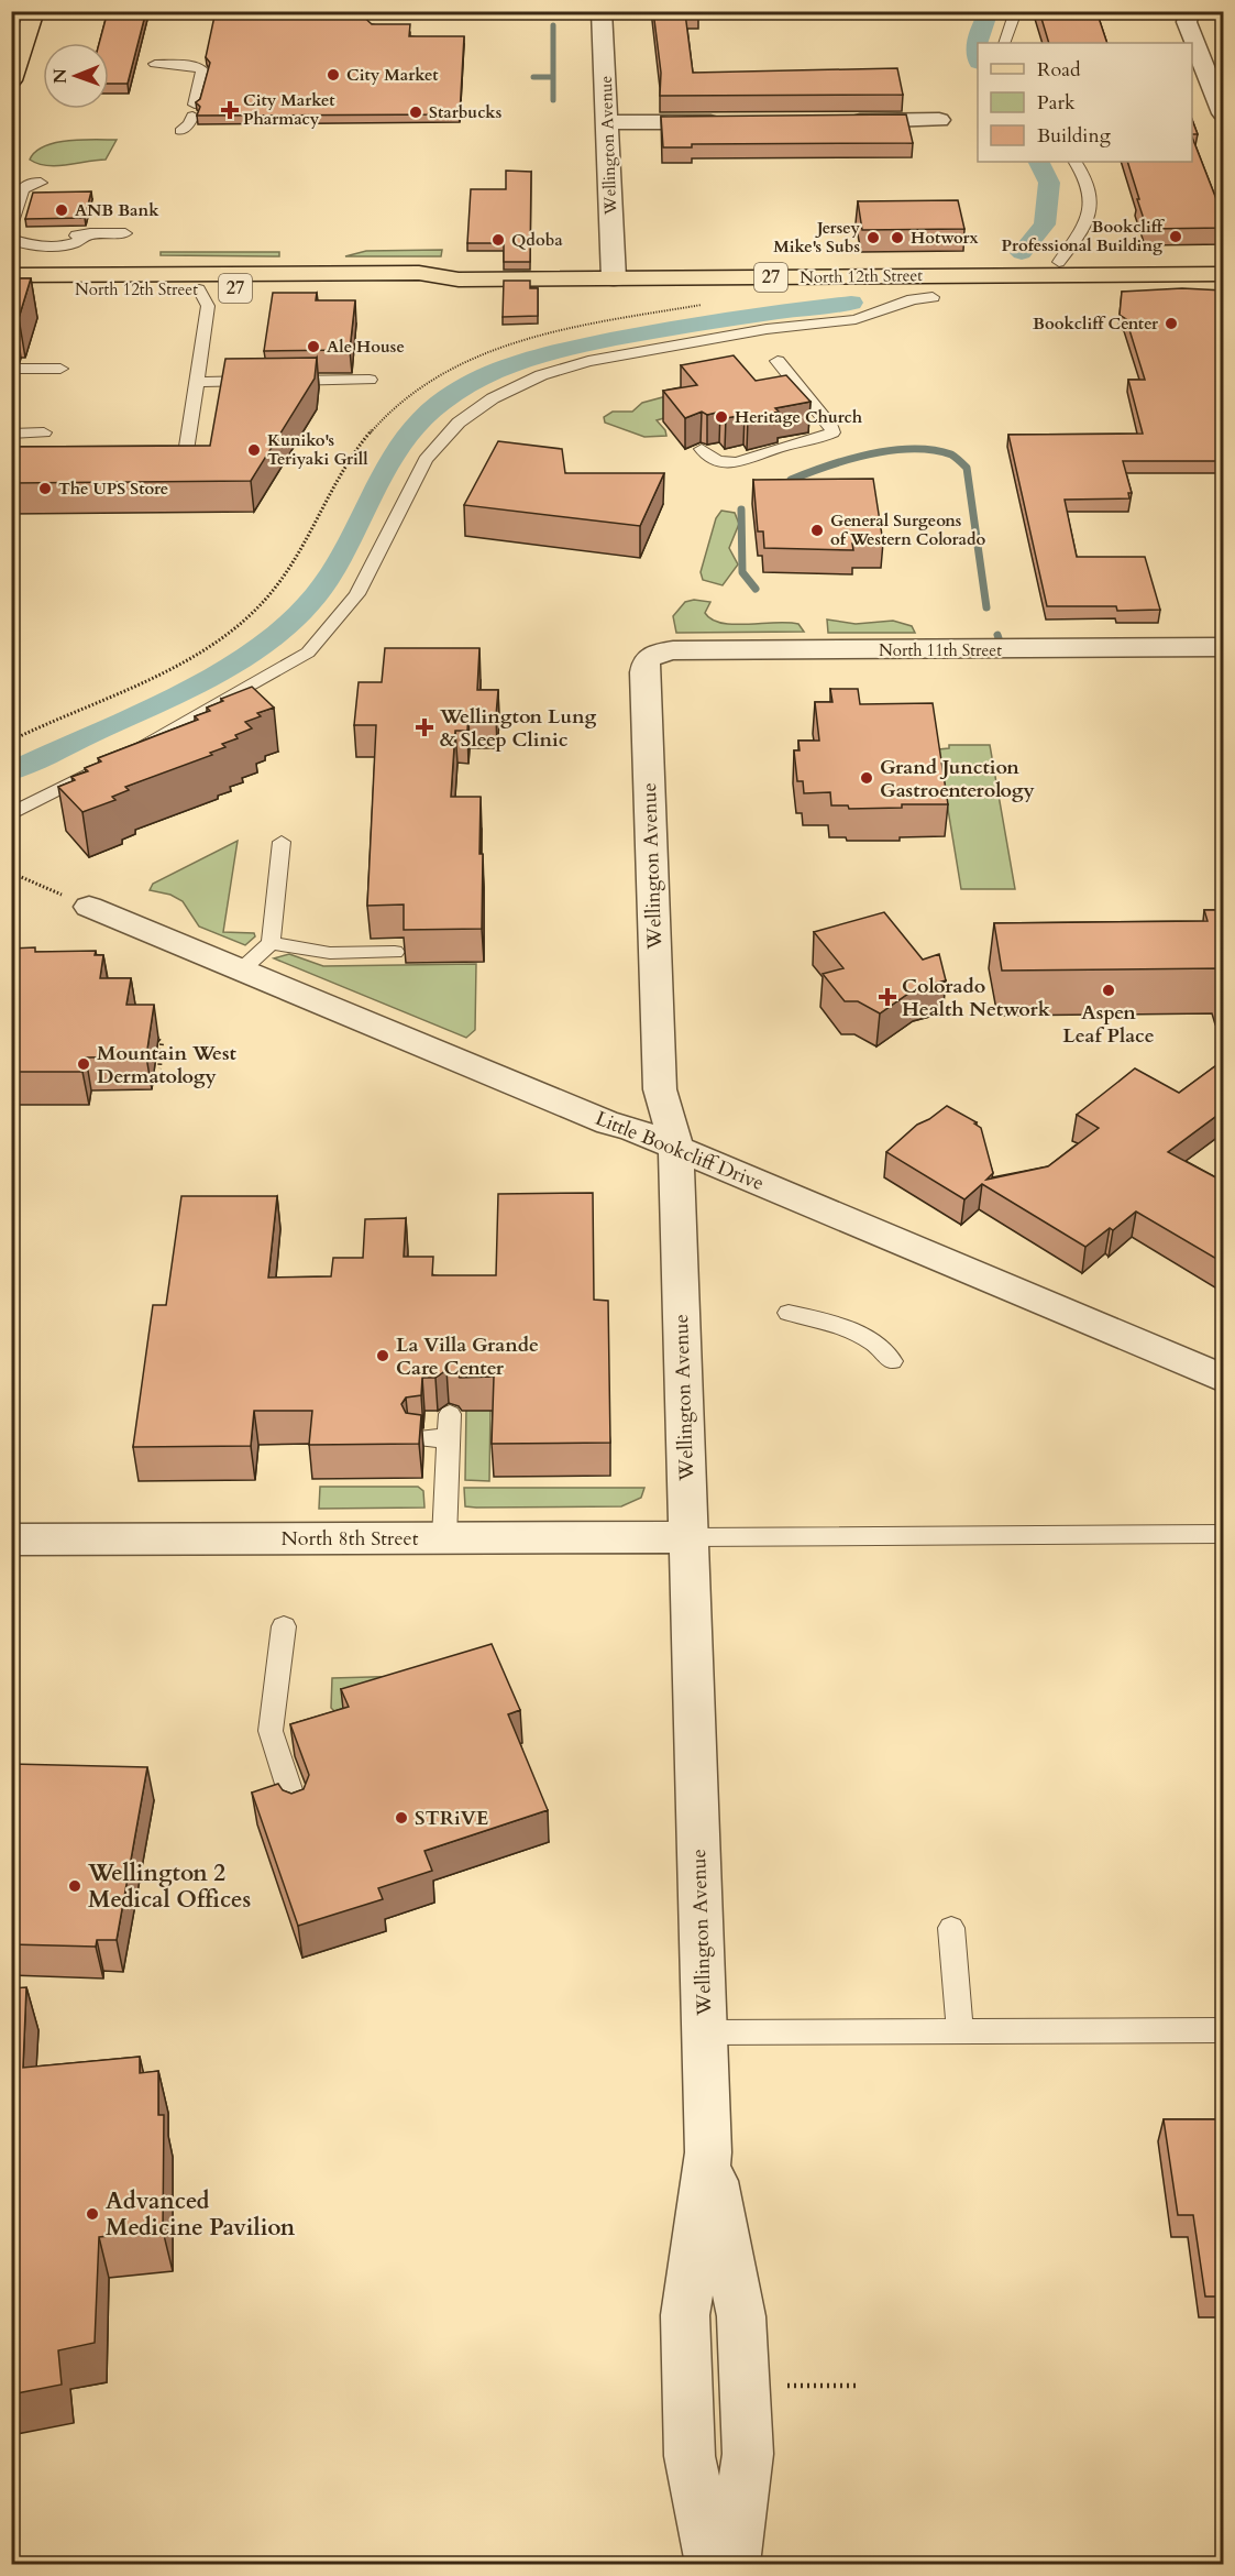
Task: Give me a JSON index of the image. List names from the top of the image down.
{
  "streets": {
    "main road": ["North 12th Street", "27"],
    "street": [
      "Wellington Avenue",
      "North 11th Street",
      "Little Bookcliff Drive",
      "North 8th Street"
    ]
  },
  "crossings": [
    ["Wellington Avenue", "North 12th Street"],
    ["Wellington Avenue", "North 11th Street"],
    ["Wellington Avenue", "Little Bookcliff Drive"],
    ["Wellington Avenue", "North 8th Street"]
  ],
  "places": {
    "other": [
      "City Market",
      "Starbucks",
      "ANB Bank",
      "Bookcliff Professional Building",
      "Jersey Mike's Subs",
      "Hotworx",
      "Qdoba",
      "Bookcliff Center",
      "Ale House",
      "Heritage Church",
      "Kuniko's Teriyaki Grill",
      "The UPS Store",
      "General Surgeons of Western Colorado",
      "Grand Junction Gastroenterology",
      "Aspen Leaf Place",
      "Mountain West Dermatology",
      "La Villa Grande Care Center",
      "STRiVE",
      "Wellington 2 Medical Offices",
      "Advanced Medicine Pavilion"
    ],
    "health": ["City Market Pharmacy", "Wellington Lung & Sleep Clinic", "Colorado Health Network"]
  },
  "legend": ["Road", "Park", "Building"],
  "north": "left"
}
